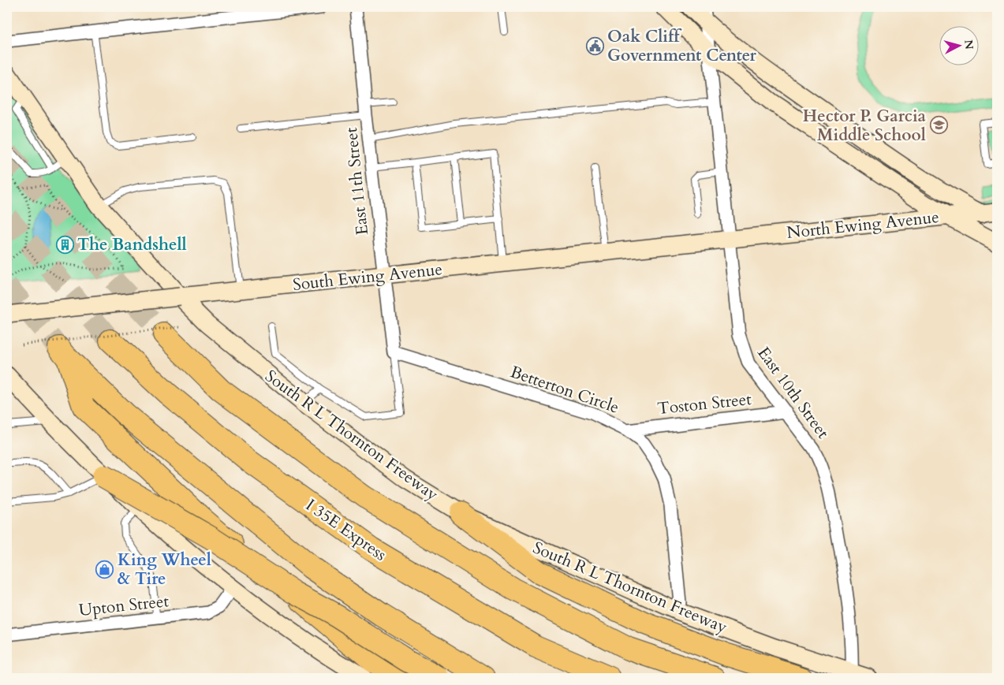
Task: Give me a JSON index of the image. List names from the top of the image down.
{
  "streets": {
    "highway": ["I 35E Express"],
    "main road": ["North Ewing Avenue", "South Ewing Avenue", "South R L Thornton Freeway"],
    "street": [
      "East 11th Street",
      "Betterton Circle",
      "East 10th Street",
      "Toston Street",
      "Upton Street"
    ]
  },
  "crossings": [
    ["East 11th Street", "South Ewing Avenue"],
    ["East 11th Street", "Betterton Circle"],
    ["North Ewing Avenue", "South Ewing Avenue"],
    ["North Ewing Avenue", "East 10th Street"],
    ["South Ewing Avenue", "East 10th Street"],
    ["South Ewing Avenue", "South R L Thornton Freeway"],
    ["Betterton Circle", "Toston Street"],
    ["Betterton Circle", "South R L Thornton Freeway"],
    ["East 10th Street", "Toston Street"],
    ["East 10th Street", "South R L Thornton Freeway"]
  ],
  "places": {
    "public building": ["Oak Cliff Government Center"],
    "school or university": ["Hector P. Garcia Middle School"],
    "building": ["The Bandshell"],
    "shop": ["King Wheel & Tire"]
  },
  "north": "right"
}
